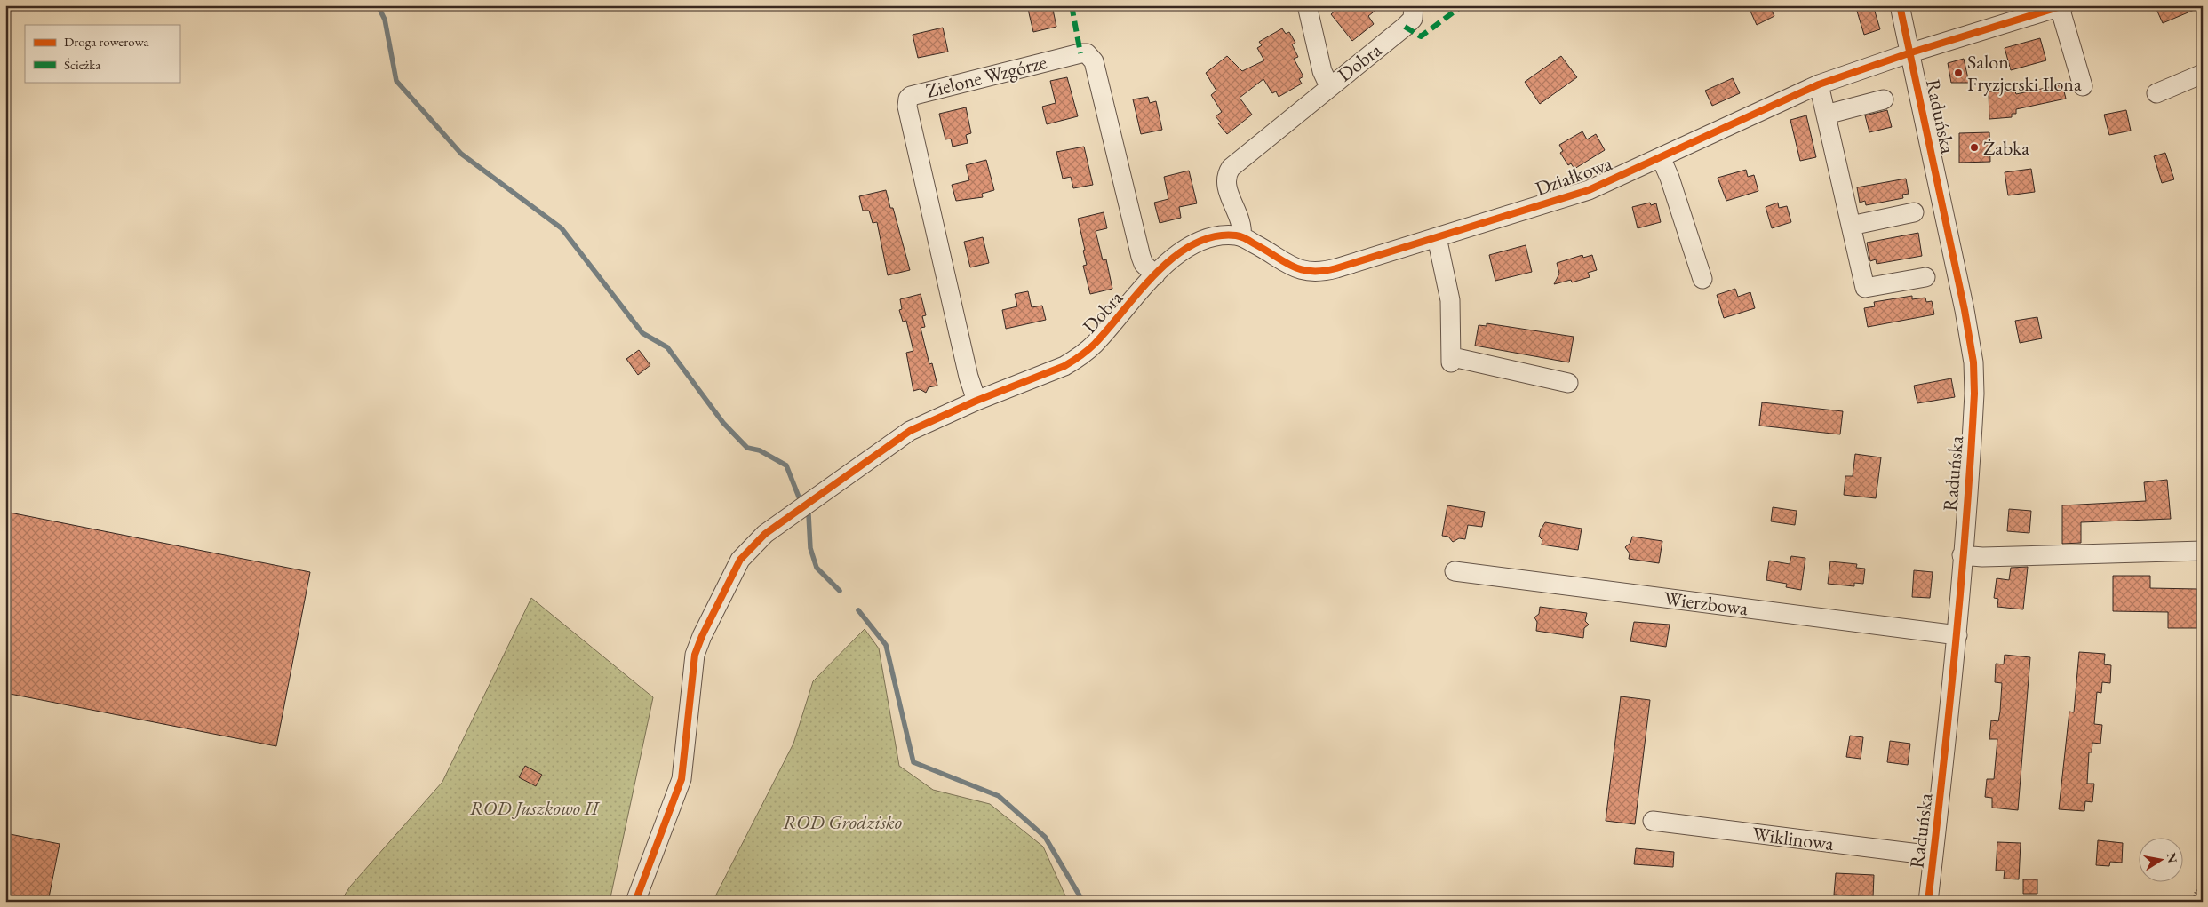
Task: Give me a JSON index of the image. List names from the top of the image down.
{
  "streets": {
    "street": [
      "Dobra",
      "Zielone Wzgórze",
      "Raduńska",
      "Działkowa",
      "Wierzbowa",
      "Wiklinowa"
    ]
  },
  "crossings": [
    ["Dobra", "Zielone Wzgórze"],
    ["Dobra", "Działkowa"],
    ["Raduńska", "Działkowa"],
    ["Raduńska", "Wierzbowa"],
    ["Raduńska", "Wiklinowa"]
  ],
  "parks": ["ROD Juszkowo II", "ROD Grodzisko"],
  "places": ["Salon Fryzjerski Ilona", "Żabka"],
  "legend": ["Droga rowerowa", "Ścieżka"],
  "north": "right"
}
